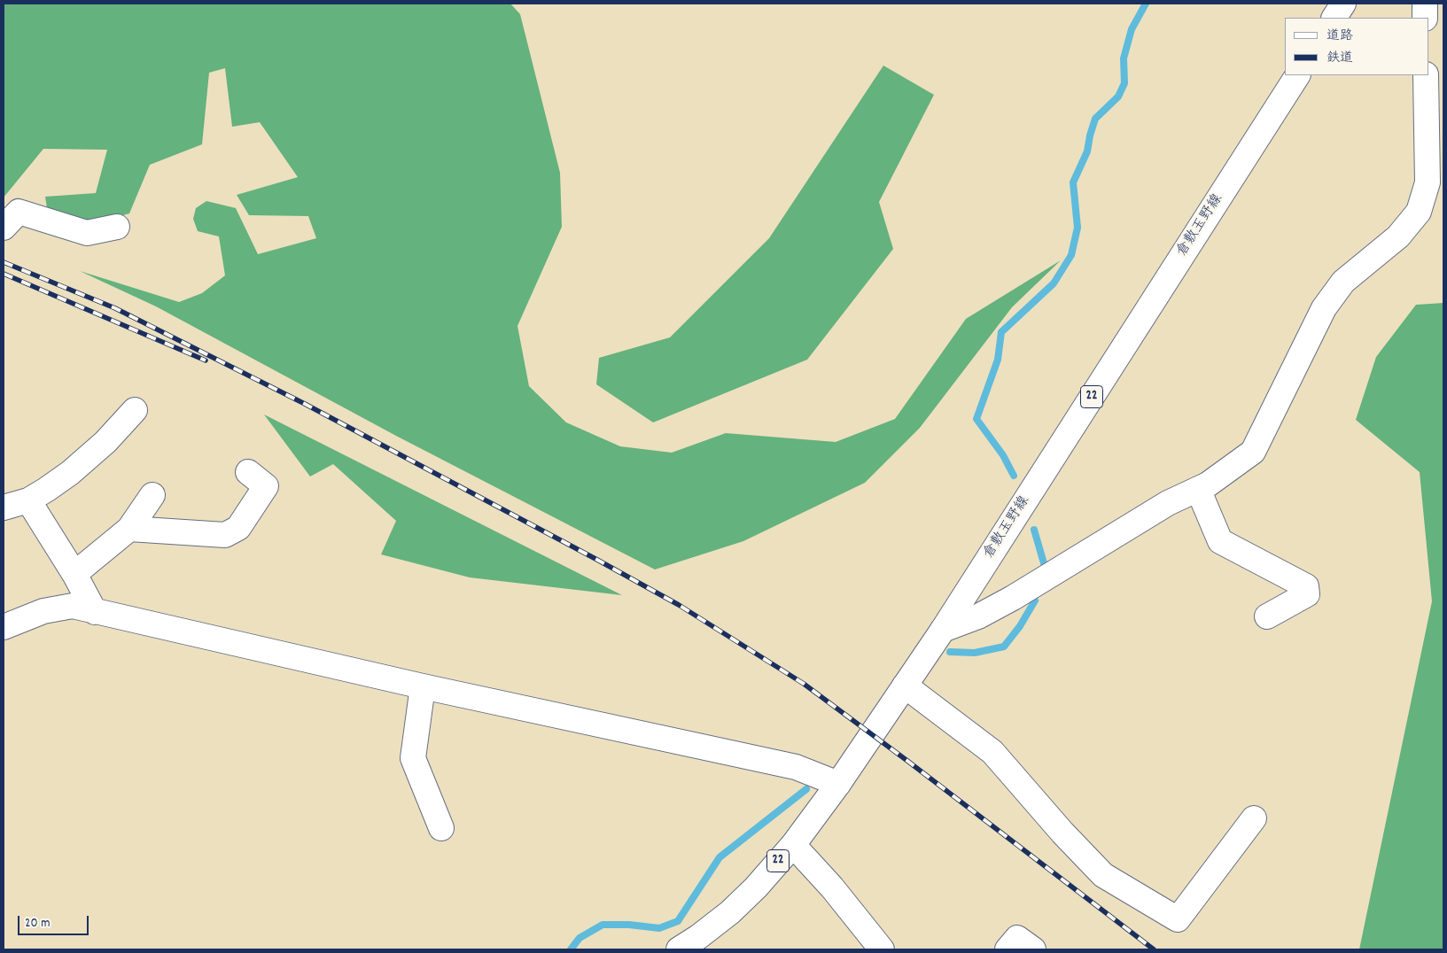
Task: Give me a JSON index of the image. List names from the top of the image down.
{
  "streets": {
    "street": ["倉敷玉野線", "22"]
  },
  "legend": ["道路", "鉄道"],
  "scale_bar": "20 m"
}
